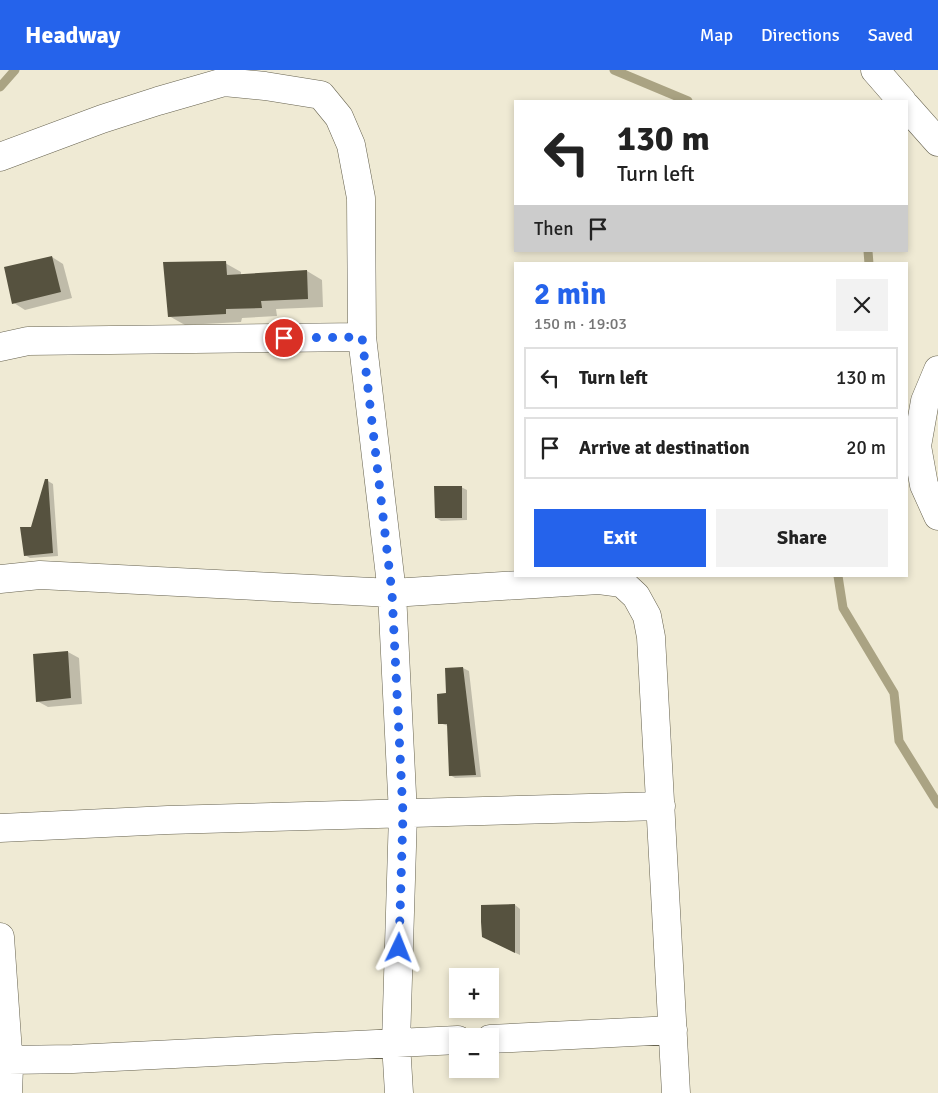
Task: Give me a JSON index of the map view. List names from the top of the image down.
{
  "page": {
    "header": "Headway",
    "nav": ["Map", "Directions", "Saved"],
    "turn": ["130 m", "Turn left"],
    "then": "Then",
    "heading": ["2 min", "150 m · 19:03"],
    "list": [
      {
        "name": "Turn left",
        "value": "130 m"
      },
      {
        "name": "Arrive at destination",
        "value": "20 m"
      }
    ],
    "buttons": ["Exit", "Share"],
    "map_buttons": ["+", "−"]
  }
}
